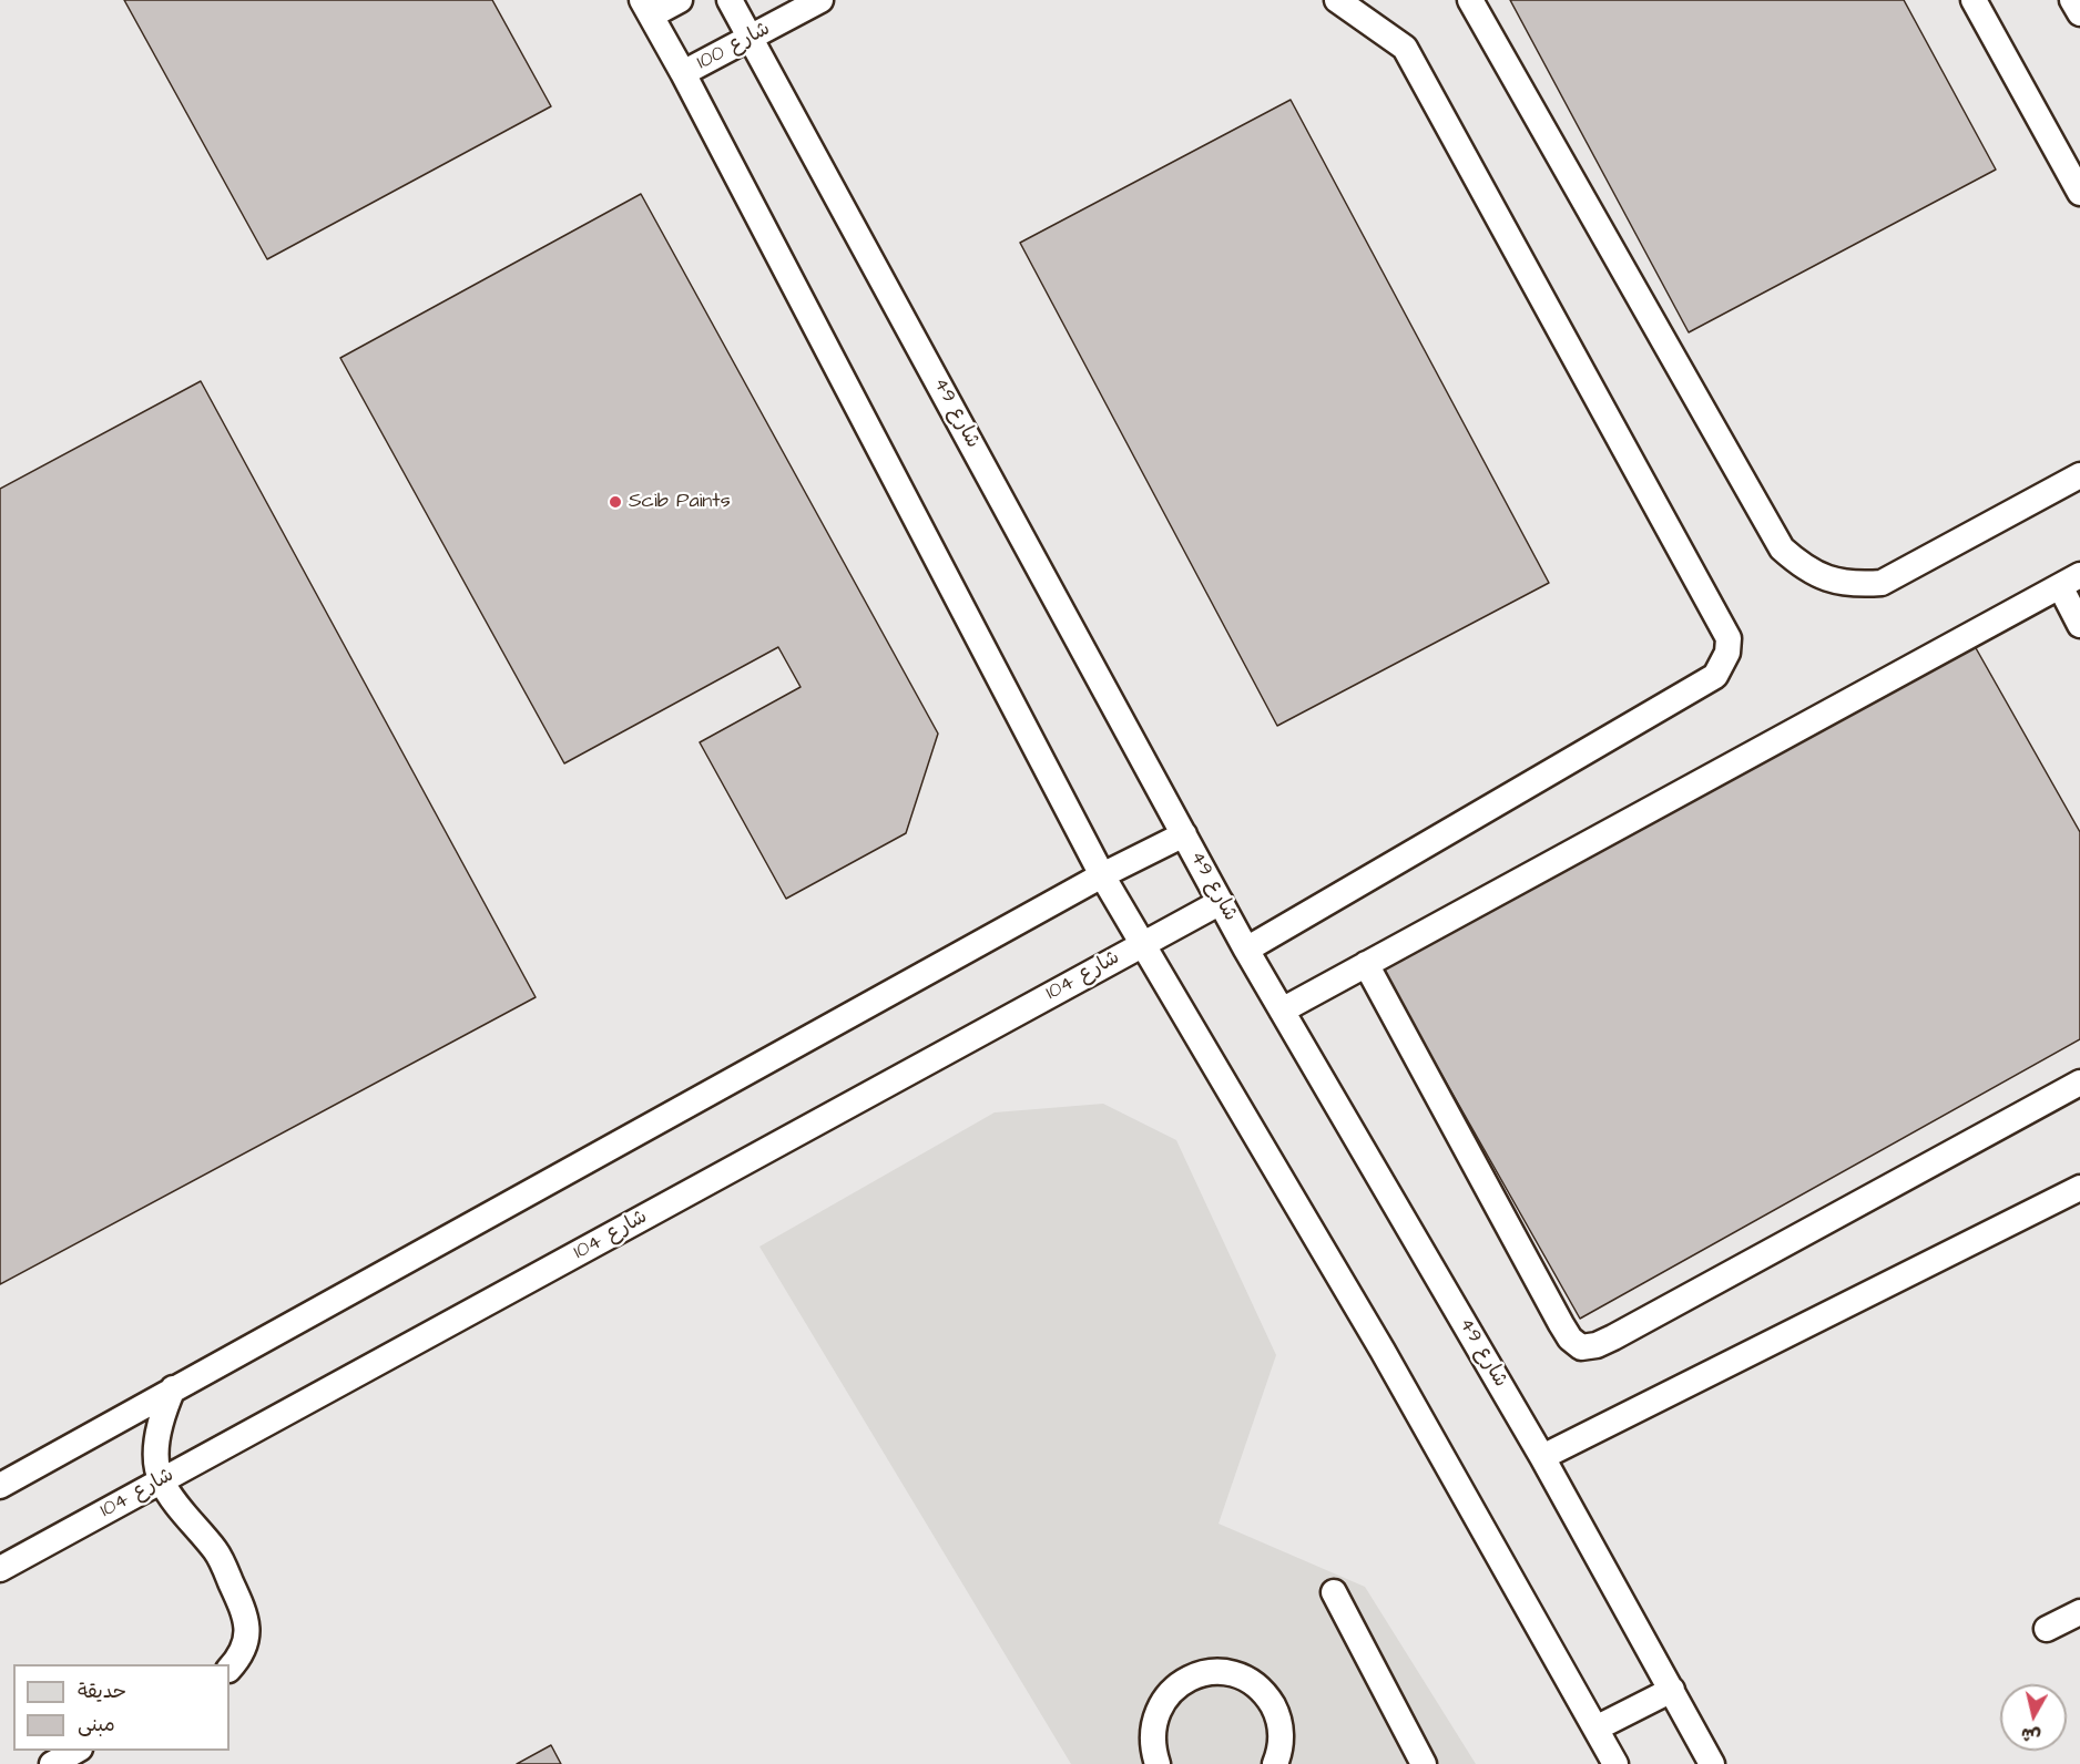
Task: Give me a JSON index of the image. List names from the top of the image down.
{
  "streets": {
    "lane": ["شارع 100", "شارع 49", "شارع 104"]
  },
  "crossings": [
    ["شارع 100", "شارع 49"],
    ["شارع 49", "شارع 104"]
  ],
  "places": ["Scib Paints"],
  "legend": ["حديقة", "مبنى"],
  "north": "bottom"
}
